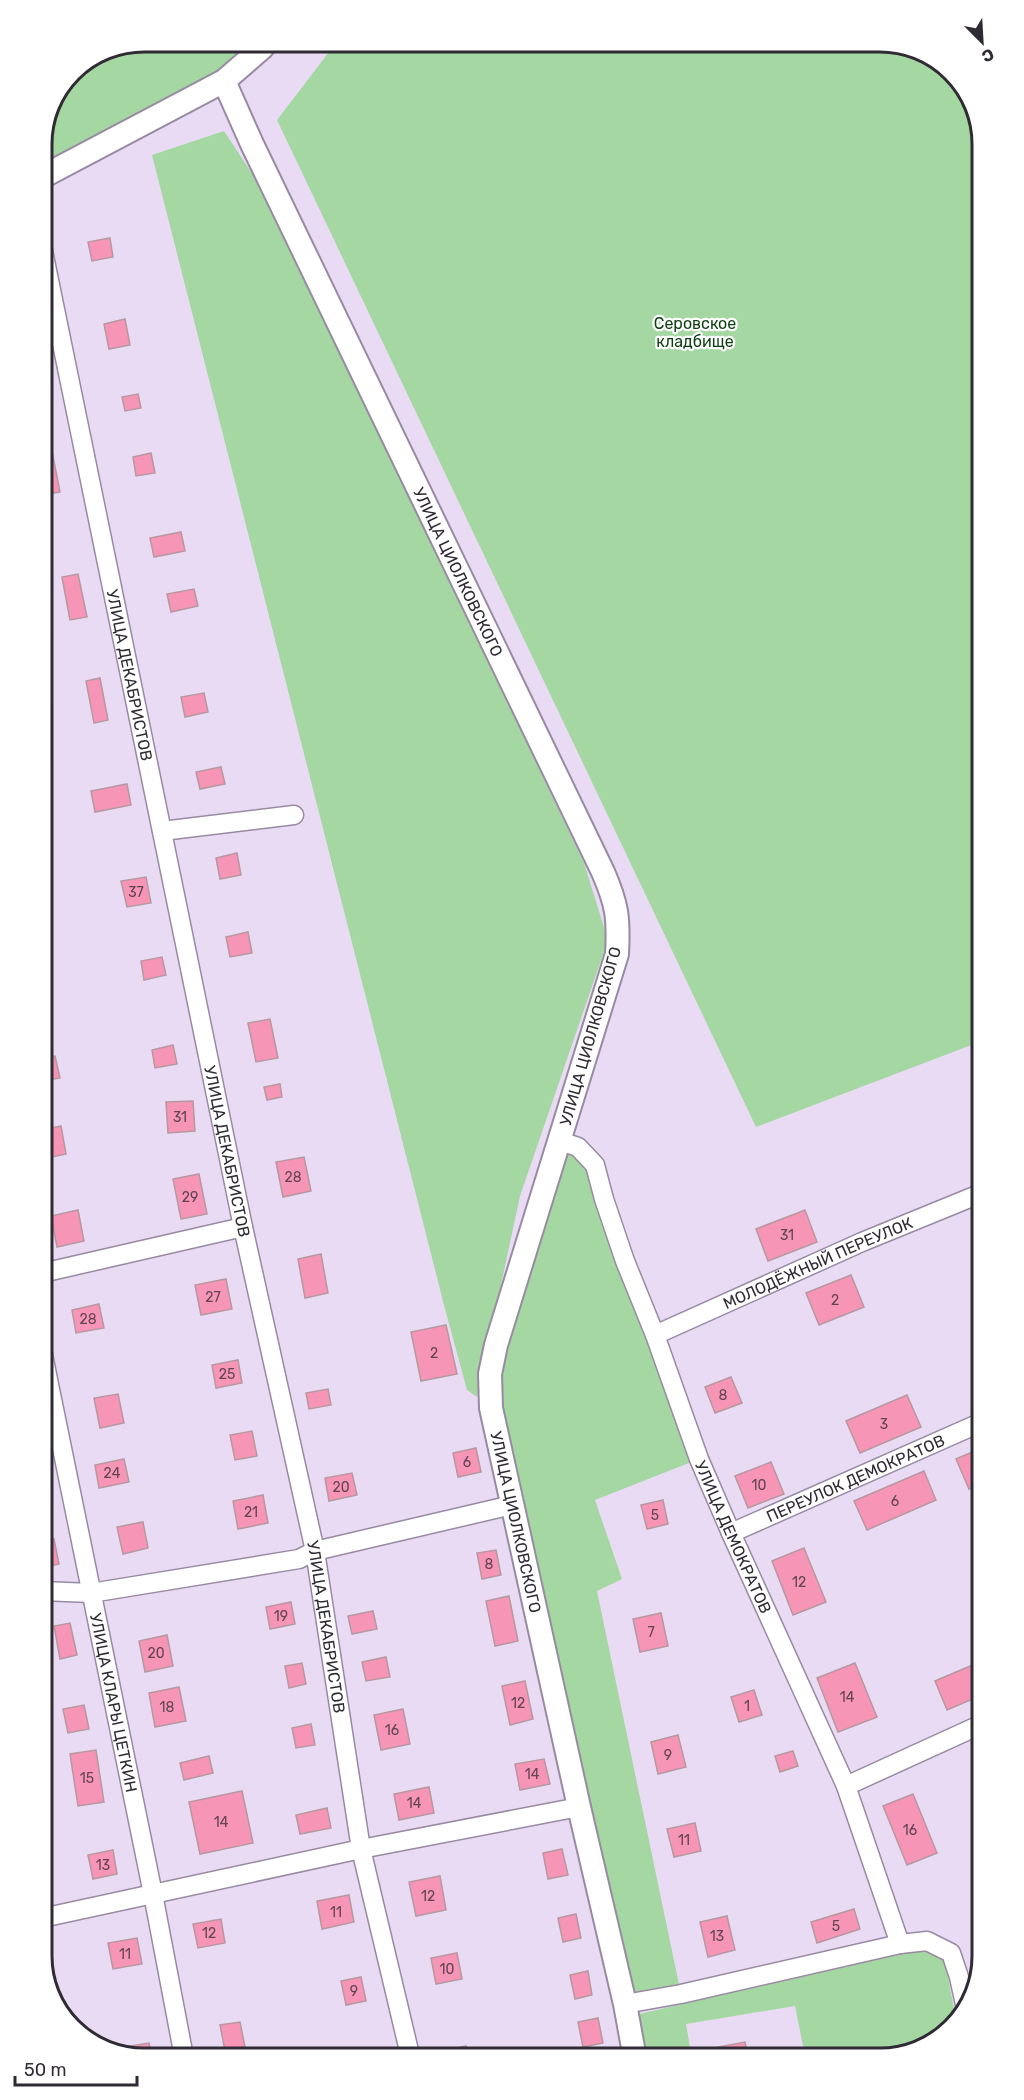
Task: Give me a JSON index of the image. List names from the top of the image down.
{
  "streets": {
    "main road": ["УЛИЦА ЦИОЛКОВСКОГО"],
    "street": [
      "УЛИЦА ДЕКАБРИСТОВ",
      "МОЛОДЁЖНЫЙ ПЕРЕУЛОК",
      "ПЕРЕУЛОК ДЕМОКРАТОВ",
      "УЛИЦА ДЕМОКРАТОВ",
      "УЛИЦА КЛАРЫ ЦЕТКИН"
    ]
  },
  "crossings": [
    ["УЛИЦА ЦИОЛКОВСКОГО", "УЛИЦА ДЕМОКРАТОВ"],
    ["МОЛОДЁЖНЫЙ ПЕРЕУЛОК", "УЛИЦА ДЕМОКРАТОВ"],
    ["ПЕРЕУЛОК ДЕМОКРАТОВ", "УЛИЦА ДЕМОКРАТОВ"]
  ],
  "parks": ["Серовское кладбище"],
  "house_numbers": [
    "37",
    "31",
    "28",
    "29",
    "31",
    "27",
    "2",
    "28",
    "2",
    "25",
    "8",
    "3",
    "6",
    "24",
    "10",
    "20",
    "6",
    "21",
    "5",
    "8",
    "12",
    "19",
    "7",
    "20",
    "14",
    "12",
    "1",
    "18",
    "16",
    "9",
    "14",
    "15",
    "14",
    "14",
    "16",
    "11",
    "13",
    "12",
    "11",
    "5",
    "12",
    "13",
    "11",
    "10",
    "9"
  ],
  "scale_bar": "50 m",
  "north": "bottom right"
}
